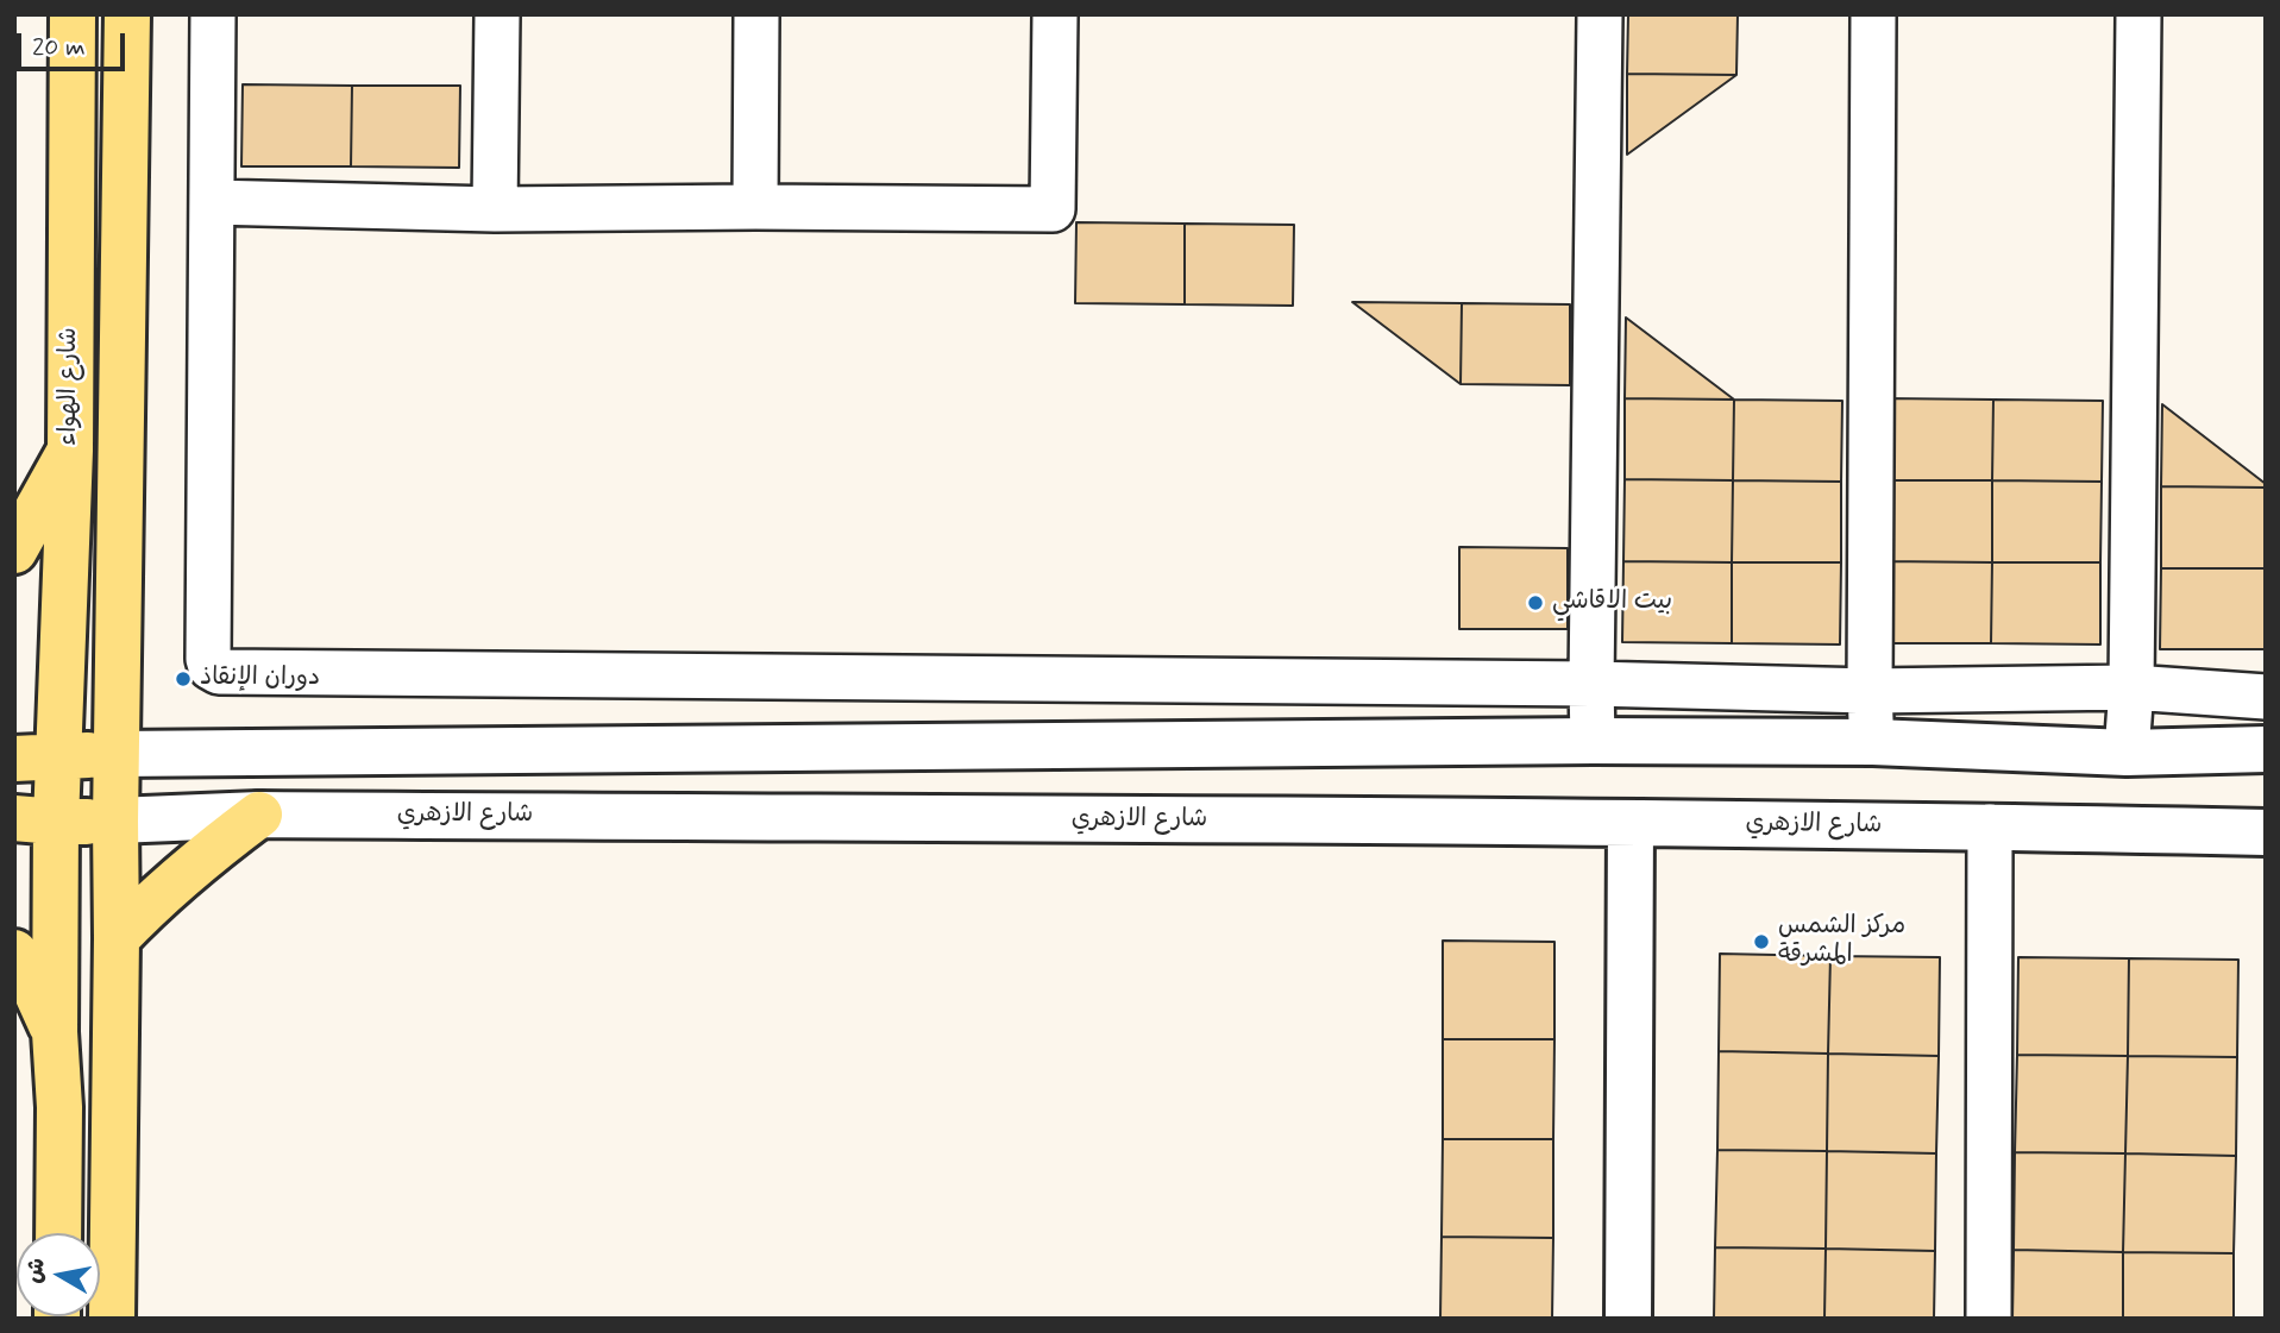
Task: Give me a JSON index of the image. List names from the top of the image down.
{
  "streets": {
    "main road": ["شارع الهواء", "شارع الازهري"]
  },
  "crossings": [
    ["شارع الهواء", "شارع الازهري"]
  ],
  "places": ["بيت الاقاشي", "دوران الإنقاذ", "مركز الشمس المشرقة"],
  "scale_bar": "20 m",
  "north": "left"
}
